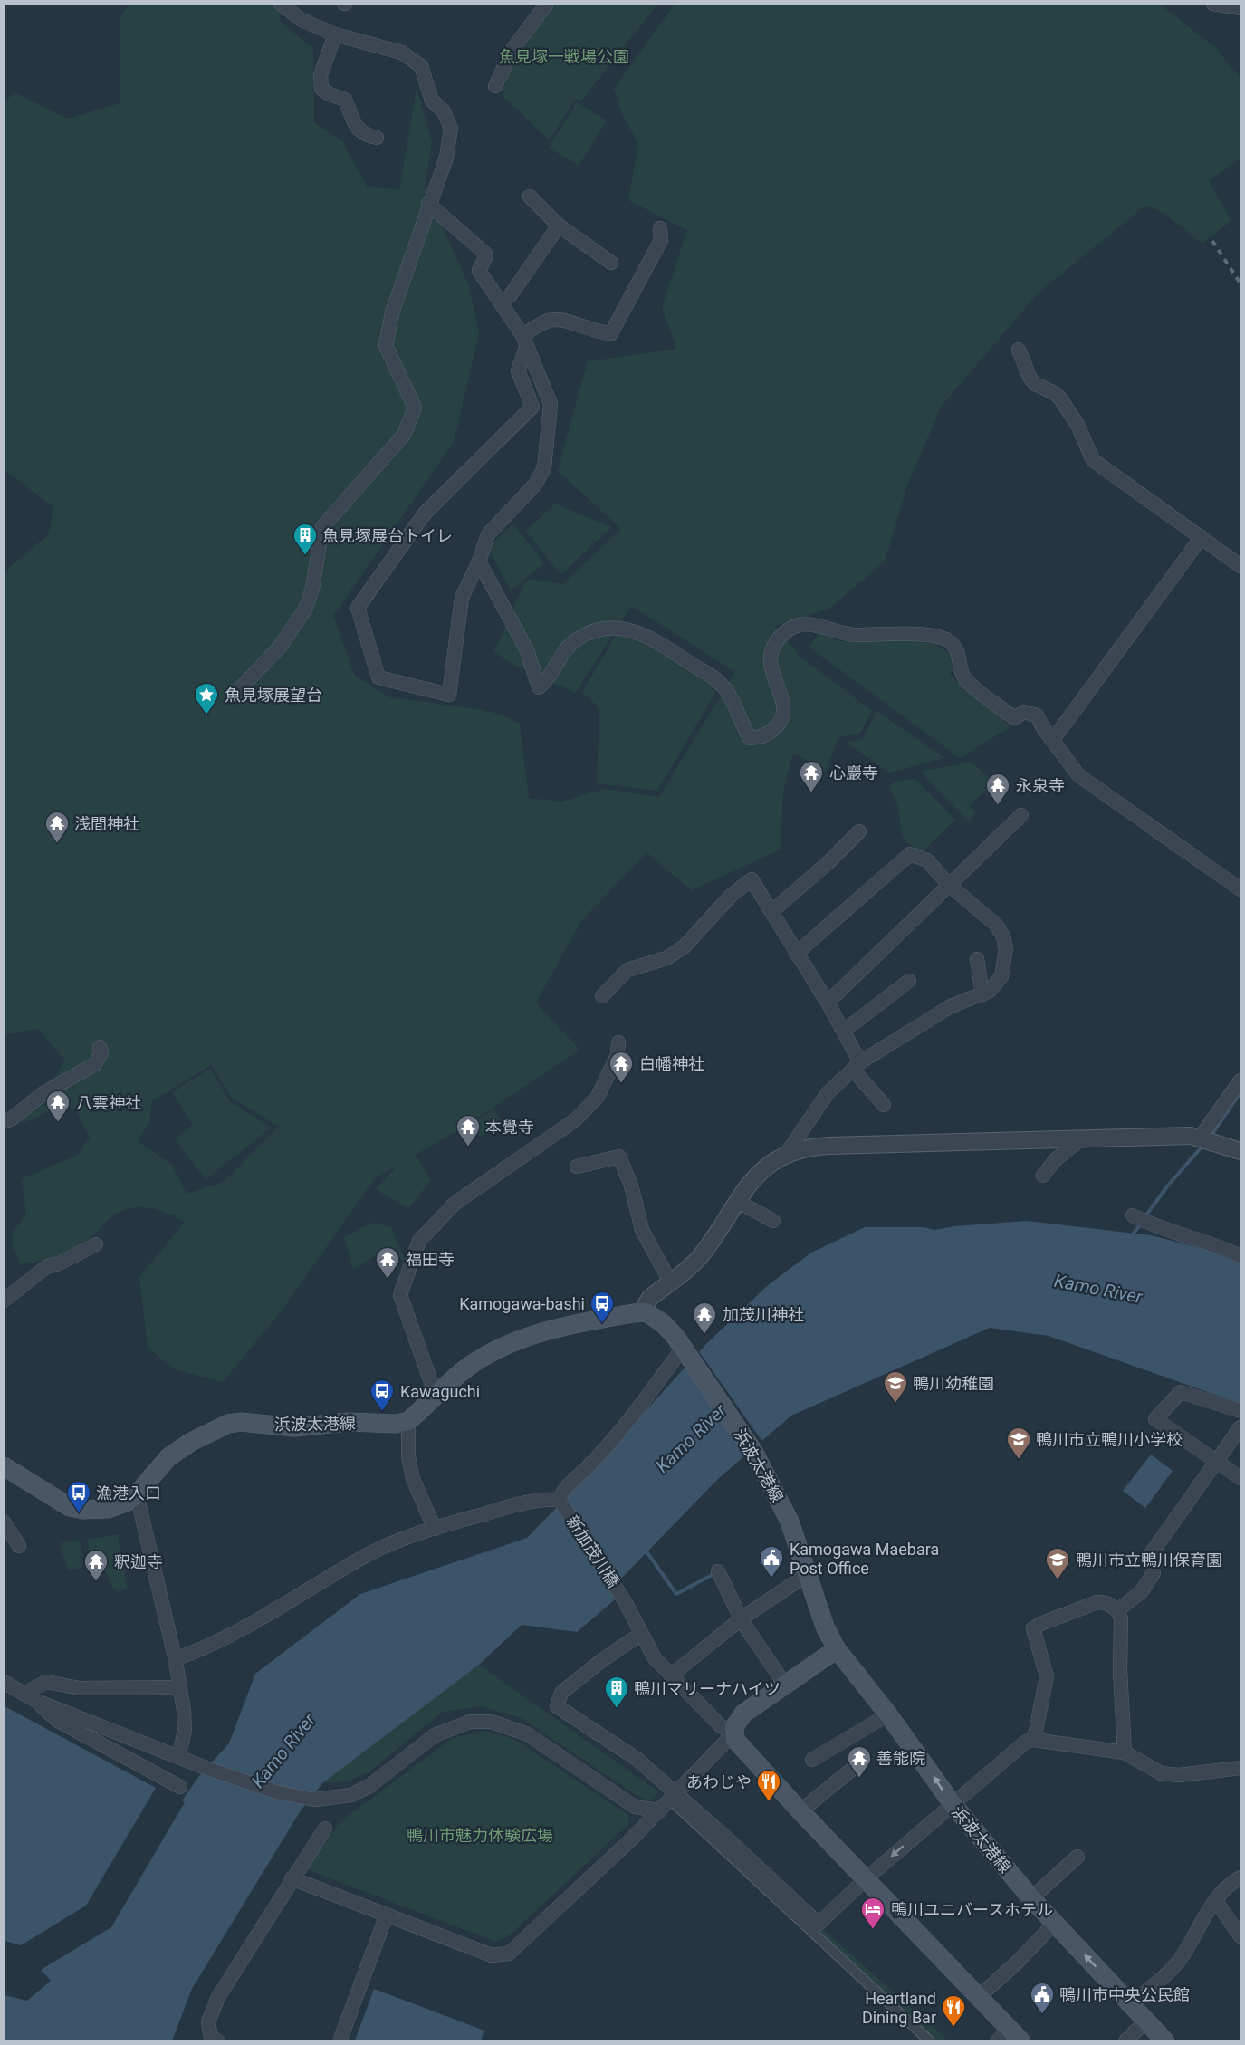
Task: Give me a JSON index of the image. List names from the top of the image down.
{
  "streets": {
    "main road": ["浜波太港線"],
    "street": ["新加茂川橋"]
  },
  "water": ["Kamo River"],
  "parks": ["魚見塚一戦場公園", "鴨川市魅力体験広場"],
  "places": {
    "building": ["魚見塚展台トイレ", "鴨川マリーナハイツ"],
    "place": ["魚見塚展望台"],
    "temple": [
      "心巖寺",
      "永泉寺",
      "浅間神社",
      "白幡神社",
      "八雲神社",
      "本覺寺",
      "福田寺",
      "加茂川神社",
      "釈迦寺",
      "善能院"
    ],
    "bus stop": ["Kamogawa-bashi", "Kawaguchi", "漁港入口"],
    "school or university": ["鴨川幼稚園", "鴨川市立鴨川小学校", "鴨川市立鴨川保育園"],
    "public building": ["Kamogawa Maebara Post Office", "鴨川市中央公民館"],
    "restaurant": ["あわじや", "Heartland Dining Bar"],
    "hotel": ["鴨川ユニバースホテル"]
  }
}
